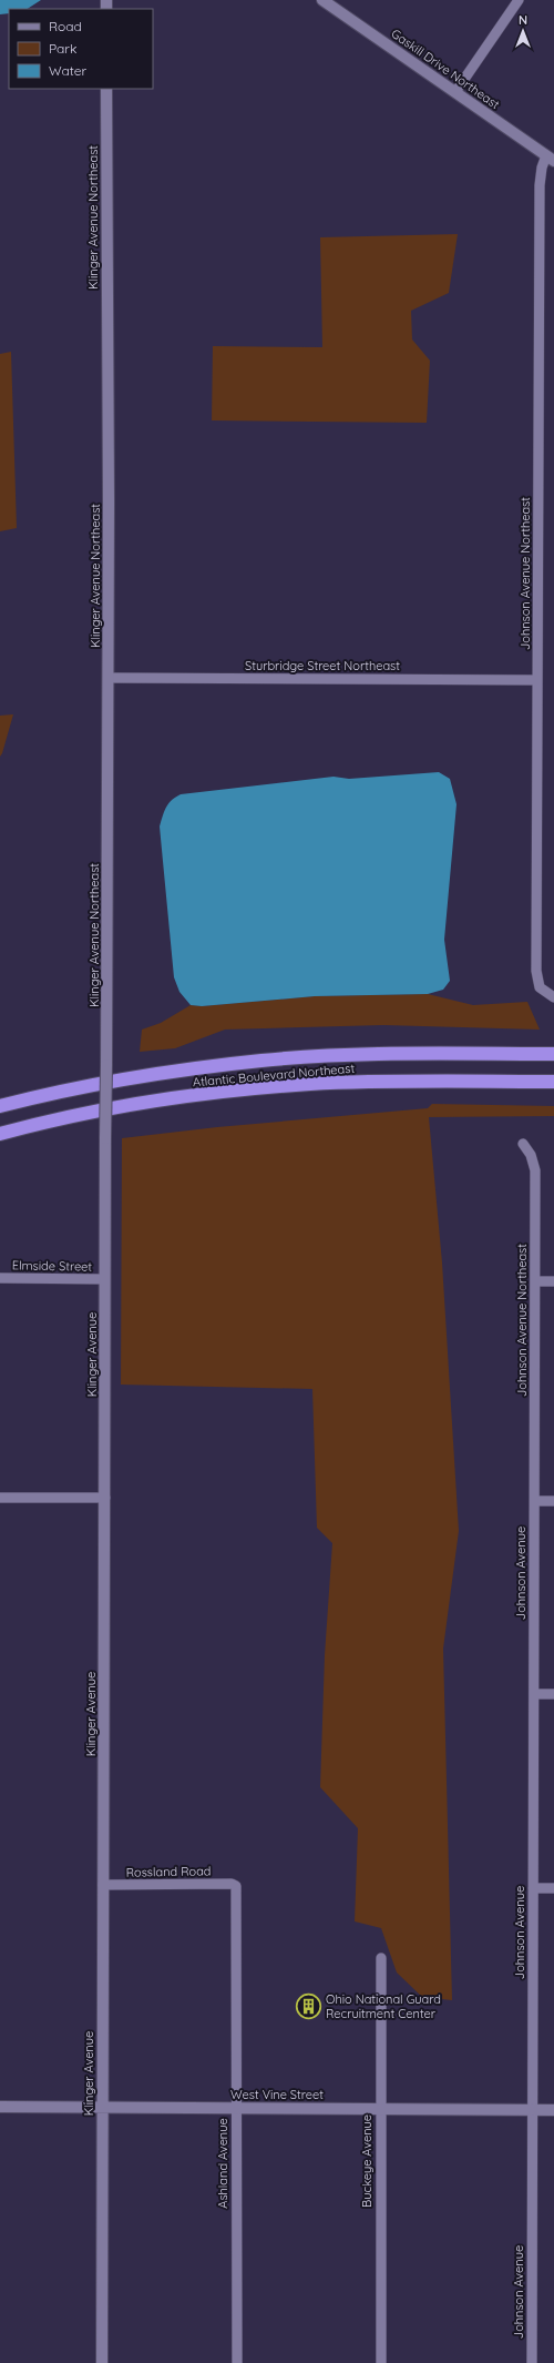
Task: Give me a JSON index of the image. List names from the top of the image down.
{
  "streets": {
    "highway": ["Atlantic Boulevard Northeast"],
    "street": [
      "Gaskill Drive Northeast",
      "Klinger Avenue Northeast",
      "Johnson Avenue Northeast",
      "Sturbridge Street Northeast",
      "Elmside Street",
      "Klinger Avenue",
      "Johnson Avenue",
      "Rossland Road",
      "West Vine Street",
      "Buckeye Avenue",
      "Ashland Avenue"
    ]
  },
  "crossings": [
    ["Gaskill Drive Northeast", "Johnson Avenue Northeast"],
    ["Klinger Avenue Northeast", "Sturbridge Street Northeast"],
    ["Klinger Avenue Northeast", "Klinger Avenue"],
    ["Johnson Avenue Northeast", "Sturbridge Street Northeast"],
    ["Johnson Avenue Northeast", "Johnson Avenue"],
    ["Elmside Street", "Klinger Avenue"],
    ["Klinger Avenue", "Rossland Road"],
    ["Klinger Avenue", "West Vine Street"],
    ["Johnson Avenue", "West Vine Street"],
    ["Rossland Road", "Ashland Avenue"],
    ["West Vine Street", "Buckeye Avenue"],
    ["West Vine Street", "Ashland Avenue"]
  ],
  "places": {
    "building": ["Ohio National Guard Recruitment Center"]
  },
  "legend": ["Road", "Park", "Water"],
  "north": "top"
}
